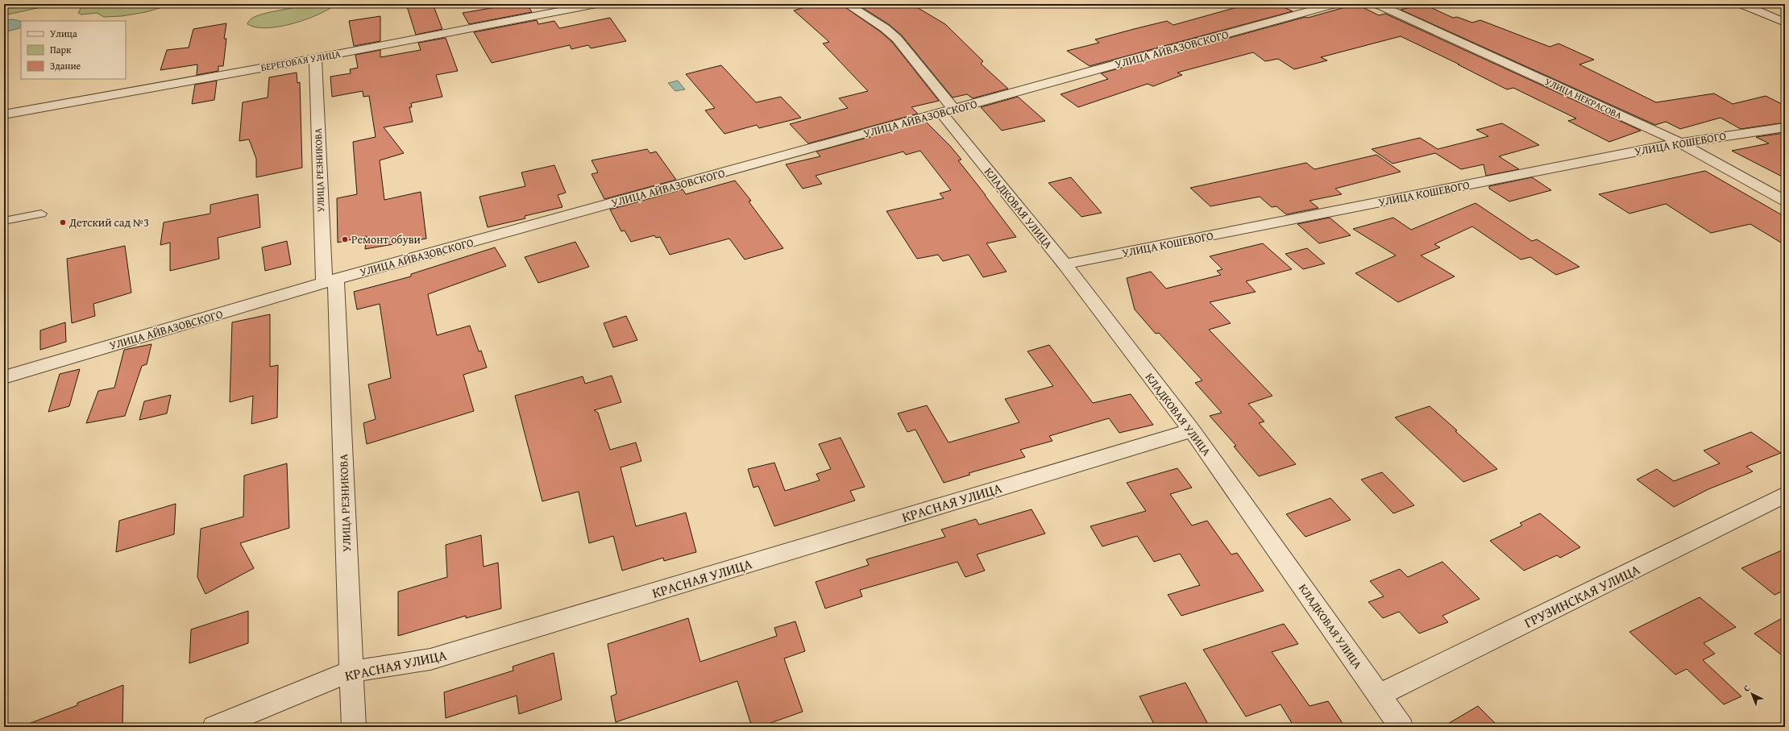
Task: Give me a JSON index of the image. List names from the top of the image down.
{
  "streets": {
    "street": [
      "УЛИЦА АЙВАЗОВСКОГО",
      "БЕРЕГОВАЯ УЛИЦА",
      "УЛИЦА НЕКРАСОВА",
      "УЛИЦА КОШЕВОГО",
      "УЛИЦА РЕЗНИКОВА",
      "КЛАДКОВАЯ УЛИЦА",
      "КРАСНАЯ УЛИЦА",
      "ГРУЗИНСКАЯ УЛИЦА"
    ]
  },
  "crossings": [
    ["УЛИЦА АЙВАЗОВСКОГО", "УЛИЦА РЕЗНИКОВА"],
    ["УЛИЦА АЙВАЗОВСКОГО", "КЛАДКОВАЯ УЛИЦА"],
    ["БЕРЕГОВАЯ УЛИЦА", "УЛИЦА РЕЗНИКОВА"],
    ["УЛИЦА НЕКРАСОВА", "УЛИЦА КОШЕВОГО"],
    ["УЛИЦА КОШЕВОГО", "КЛАДКОВАЯ УЛИЦА"],
    ["УЛИЦА РЕЗНИКОВА", "КРАСНАЯ УЛИЦА"],
    ["КЛАДКОВАЯ УЛИЦА", "КРАСНАЯ УЛИЦА"],
    ["КЛАДКОВАЯ УЛИЦА", "ГРУЗИНСКАЯ УЛИЦА"]
  ],
  "places": ["Детский сад №3", "Ремонт обуви"],
  "legend": ["Улица", "Парк", "Здание"],
  "north": "top left"
}
